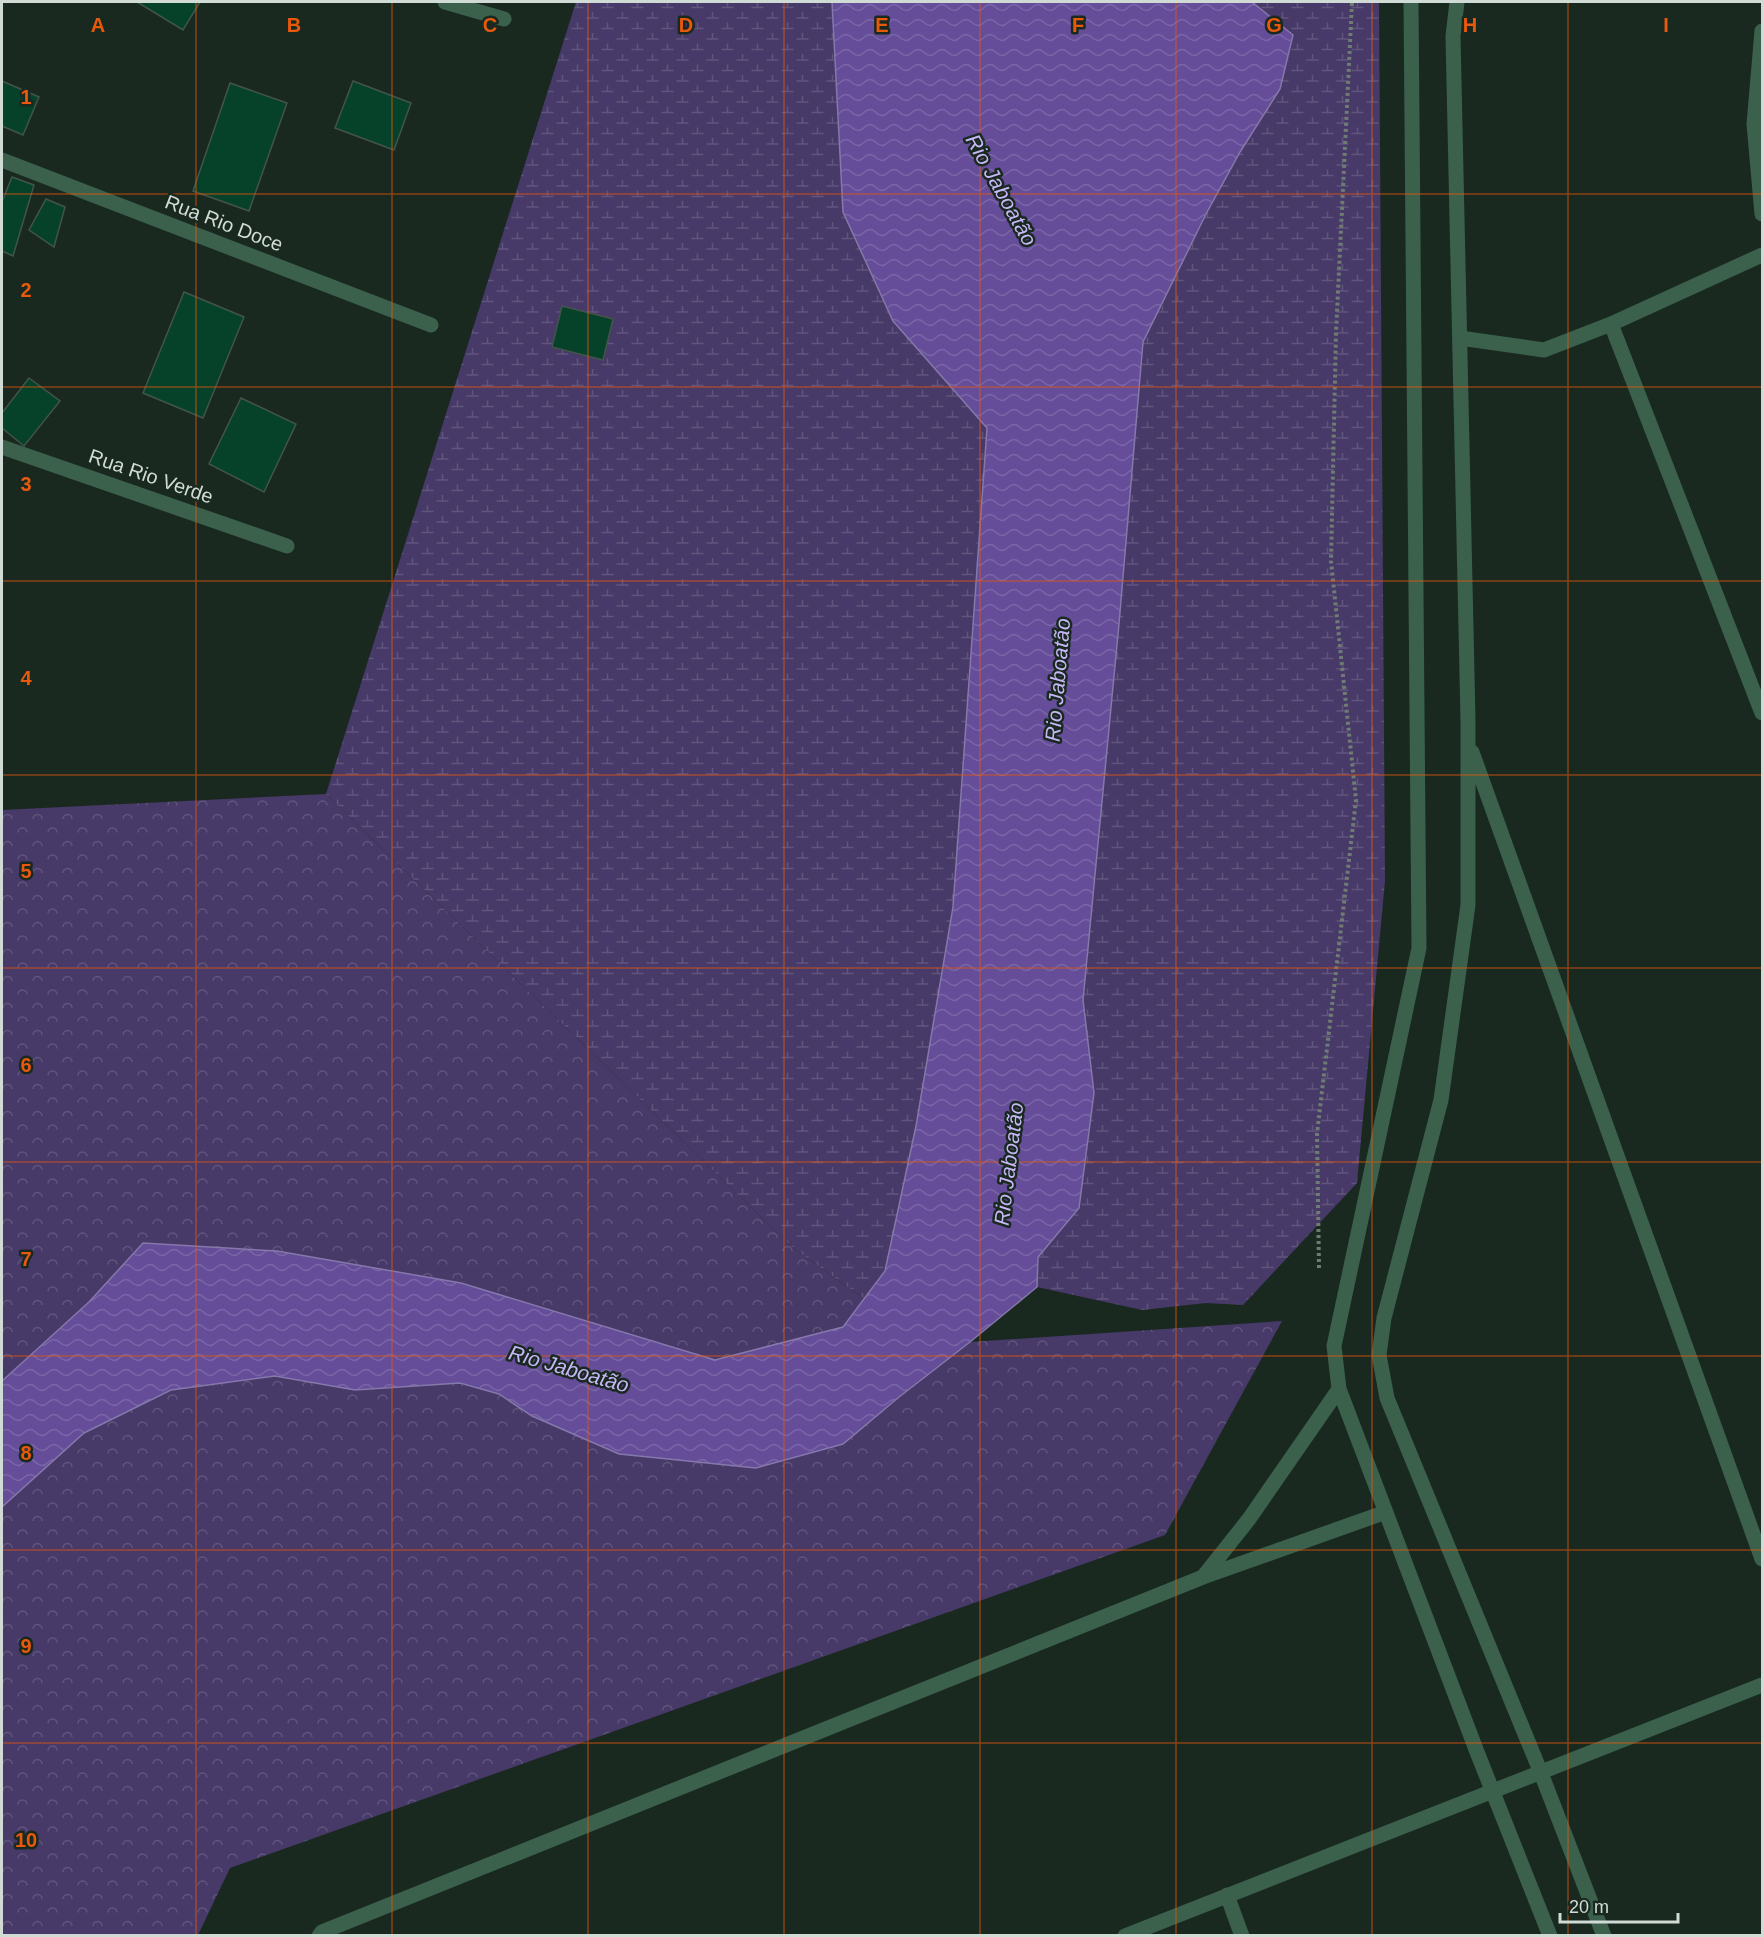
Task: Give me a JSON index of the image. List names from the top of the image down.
{
  "streets": {
    "street": ["Rua Rio Doce", "Rua Rio Verde"]
  },
  "water": ["Rio Jaboatão"],
  "scale_bar": "20 m",
  "grid": {
    "columns": [
      "A",
      "B",
      "C",
      "D",
      "E",
      "F",
      "G",
      "H",
      "I"
    ],
    "rows": [
      "1",
      "2",
      "3",
      "4",
      "5",
      "6",
      "7",
      "8",
      "9",
      "10"
    ]
  }
}
